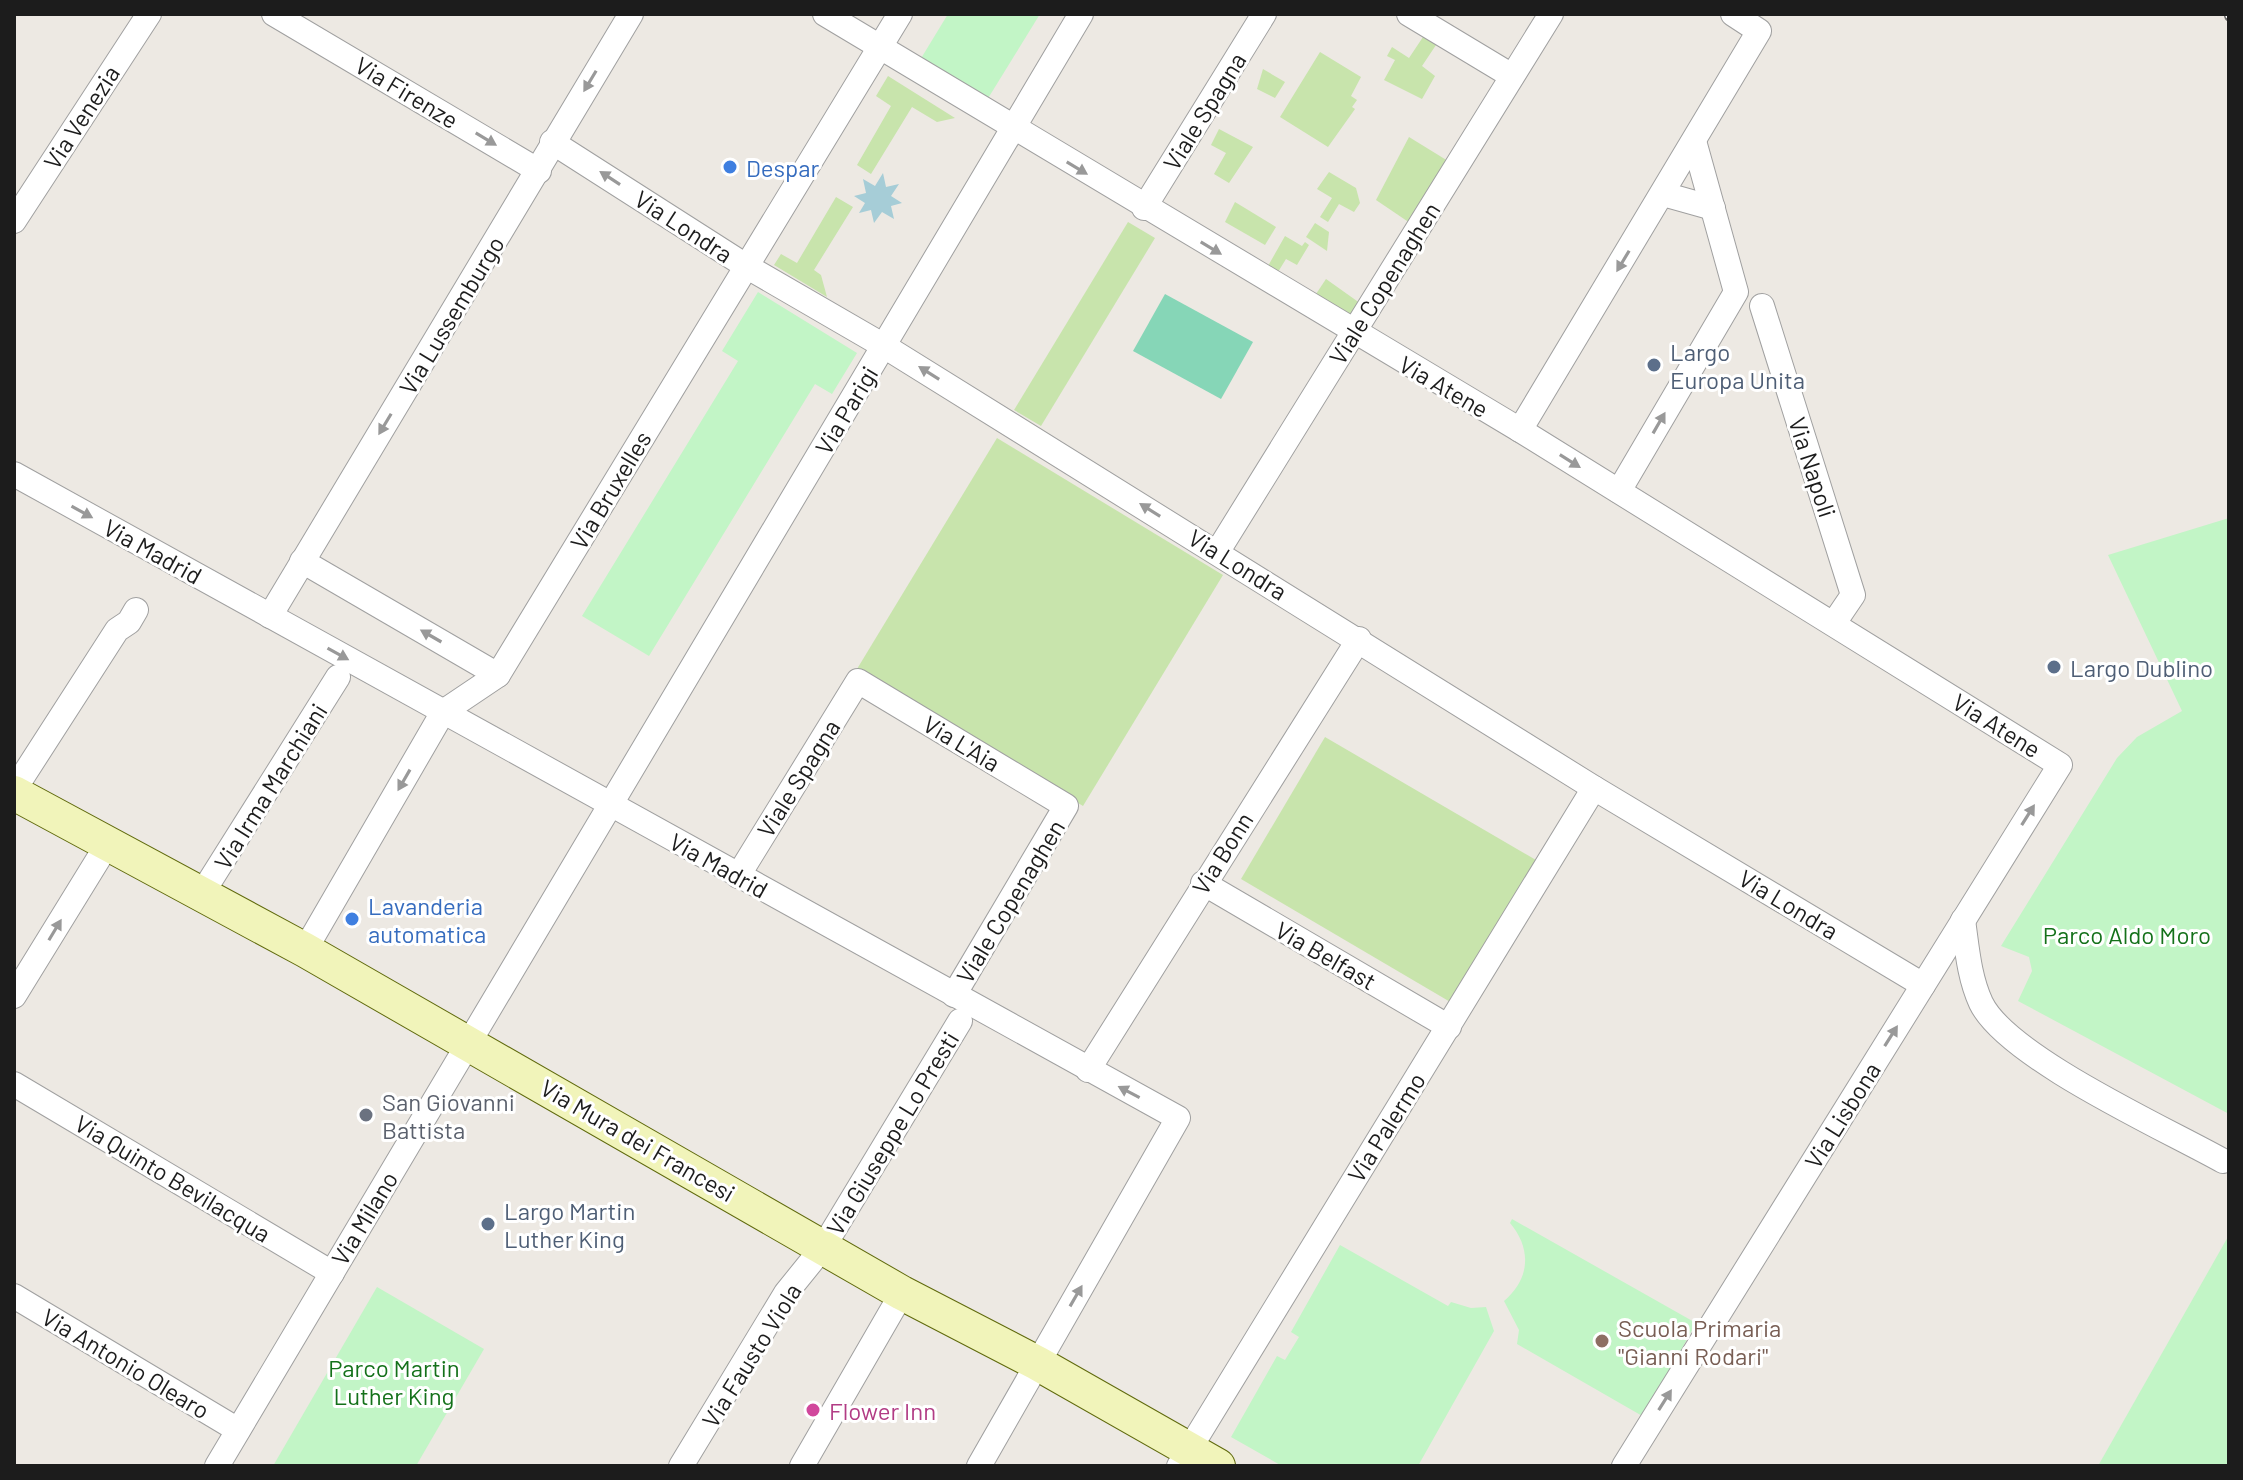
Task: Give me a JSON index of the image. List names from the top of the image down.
{
  "streets": {
    "street": [
      "Via Firenze",
      "Viale Spagna",
      "Via Venezia",
      "Via Londra",
      "Viale Copenaghen",
      "Via Lussemburgo",
      "Via Atene",
      "Via Parigi",
      "Via Napoli",
      "Via Bruxelles",
      "Via Madrid",
      "Via L'Aia",
      "Via Irma Marchiani",
      "Via Bonn",
      "Via Belfast",
      "Via Lisbona",
      "Via Palermo",
      "Via Giuseppe Lo Presti",
      "Via Mura dei Francesi",
      "Via Quinto Bevilacqua",
      "Via Milano",
      "Via Fausto Viola",
      "Via Antonio Olearo"
    ]
  },
  "crossings": [
    ["Via Firenze", "Via Lussemburgo"],
    ["Viale Spagna", "Via Atene"],
    ["Viale Spagna", "Via Madrid"],
    ["Viale Spagna", "Via L'Aia"],
    ["Via Londra", "Viale Copenaghen"],
    ["Via Londra", "Via Lussemburgo"],
    ["Via Londra", "Via Parigi"],
    ["Via Londra", "Via Bruxelles"],
    ["Via Londra", "Via Bonn"],
    ["Via Londra", "Via Lisbona"],
    ["Via Londra", "Via Palermo"],
    ["Viale Copenaghen", "Via Atene"],
    ["Viale Copenaghen", "Via Madrid"],
    ["Viale Copenaghen", "Via L'Aia"],
    ["Via Lussemburgo", "Via Madrid"],
    ["Via Atene", "Via Parigi"],
    ["Via Atene", "Via Napoli"],
    ["Via Atene", "Via Bruxelles"],
    ["Via Atene", "Via Lisbona"],
    ["Via Parigi", "Via Madrid"],
    ["Via Parigi", "Via Milano"],
    ["Via Bruxelles", "Via Madrid"],
    ["Via Bruxelles", "Via Mura dei Francesi"],
    ["Via Madrid", "Via Bonn"],
    ["Via Madrid", "Via Mura dei Francesi"],
    ["Via Madrid", "Via Milano"],
    ["Via Irma Marchiani", "Via Mura dei Francesi"],
    ["Via Bonn", "Via Belfast"],
    ["Via Belfast", "Via Palermo"],
    ["Via Palermo", "Via Mura dei Francesi"],
    ["Via Giuseppe Lo Presti", "Via Mura dei Francesi"],
    ["Via Giuseppe Lo Presti", "Via Fausto Viola"],
    ["Via Mura dei Francesi", "Via Milano"],
    ["Via Mura dei Francesi", "Via Fausto Viola"],
    ["Via Quinto Bevilacqua", "Via Milano"],
    ["Via Milano", "Via Antonio Olearo"]
  ],
  "one_way": [
    "Via Firenze",
    "Via Londra",
    "Via Lussemburgo",
    "Via Atene",
    "Via Lisbona"
  ],
  "parks": ["Parco Aldo Moro", "Parco Martin Luther King"],
  "places": [
    "Despar",
    "Largo Europa Unita",
    "Largo Dublino",
    "Lavanderia automatica",
    "San Giovanni Battista",
    "Largo Martin Luther King",
    "Scuola Primaria \"Gianni Rodari\"",
    "Flower Inn"
  ]
}
